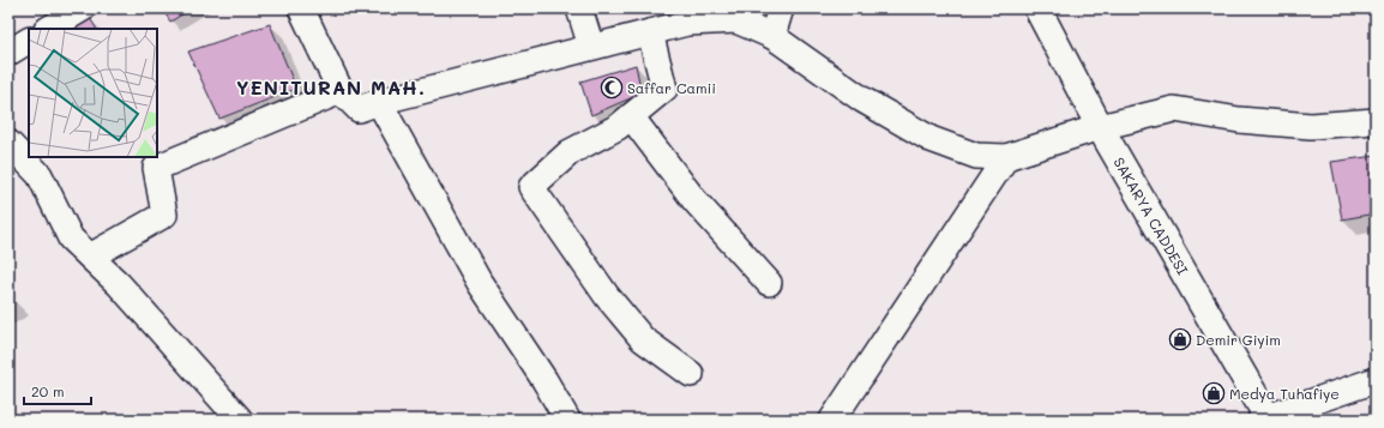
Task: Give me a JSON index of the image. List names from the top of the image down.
{
  "streets": {
    "street": ["SAKARYA CADDESI"]
  },
  "districts": ["YENITURAN MAH."],
  "places": {
    "mosque": ["Saffar Camii"],
    "shop": ["Demir Giyim", "Medya Tuhafiye"]
  },
  "scale_bar": "20 m"
}
